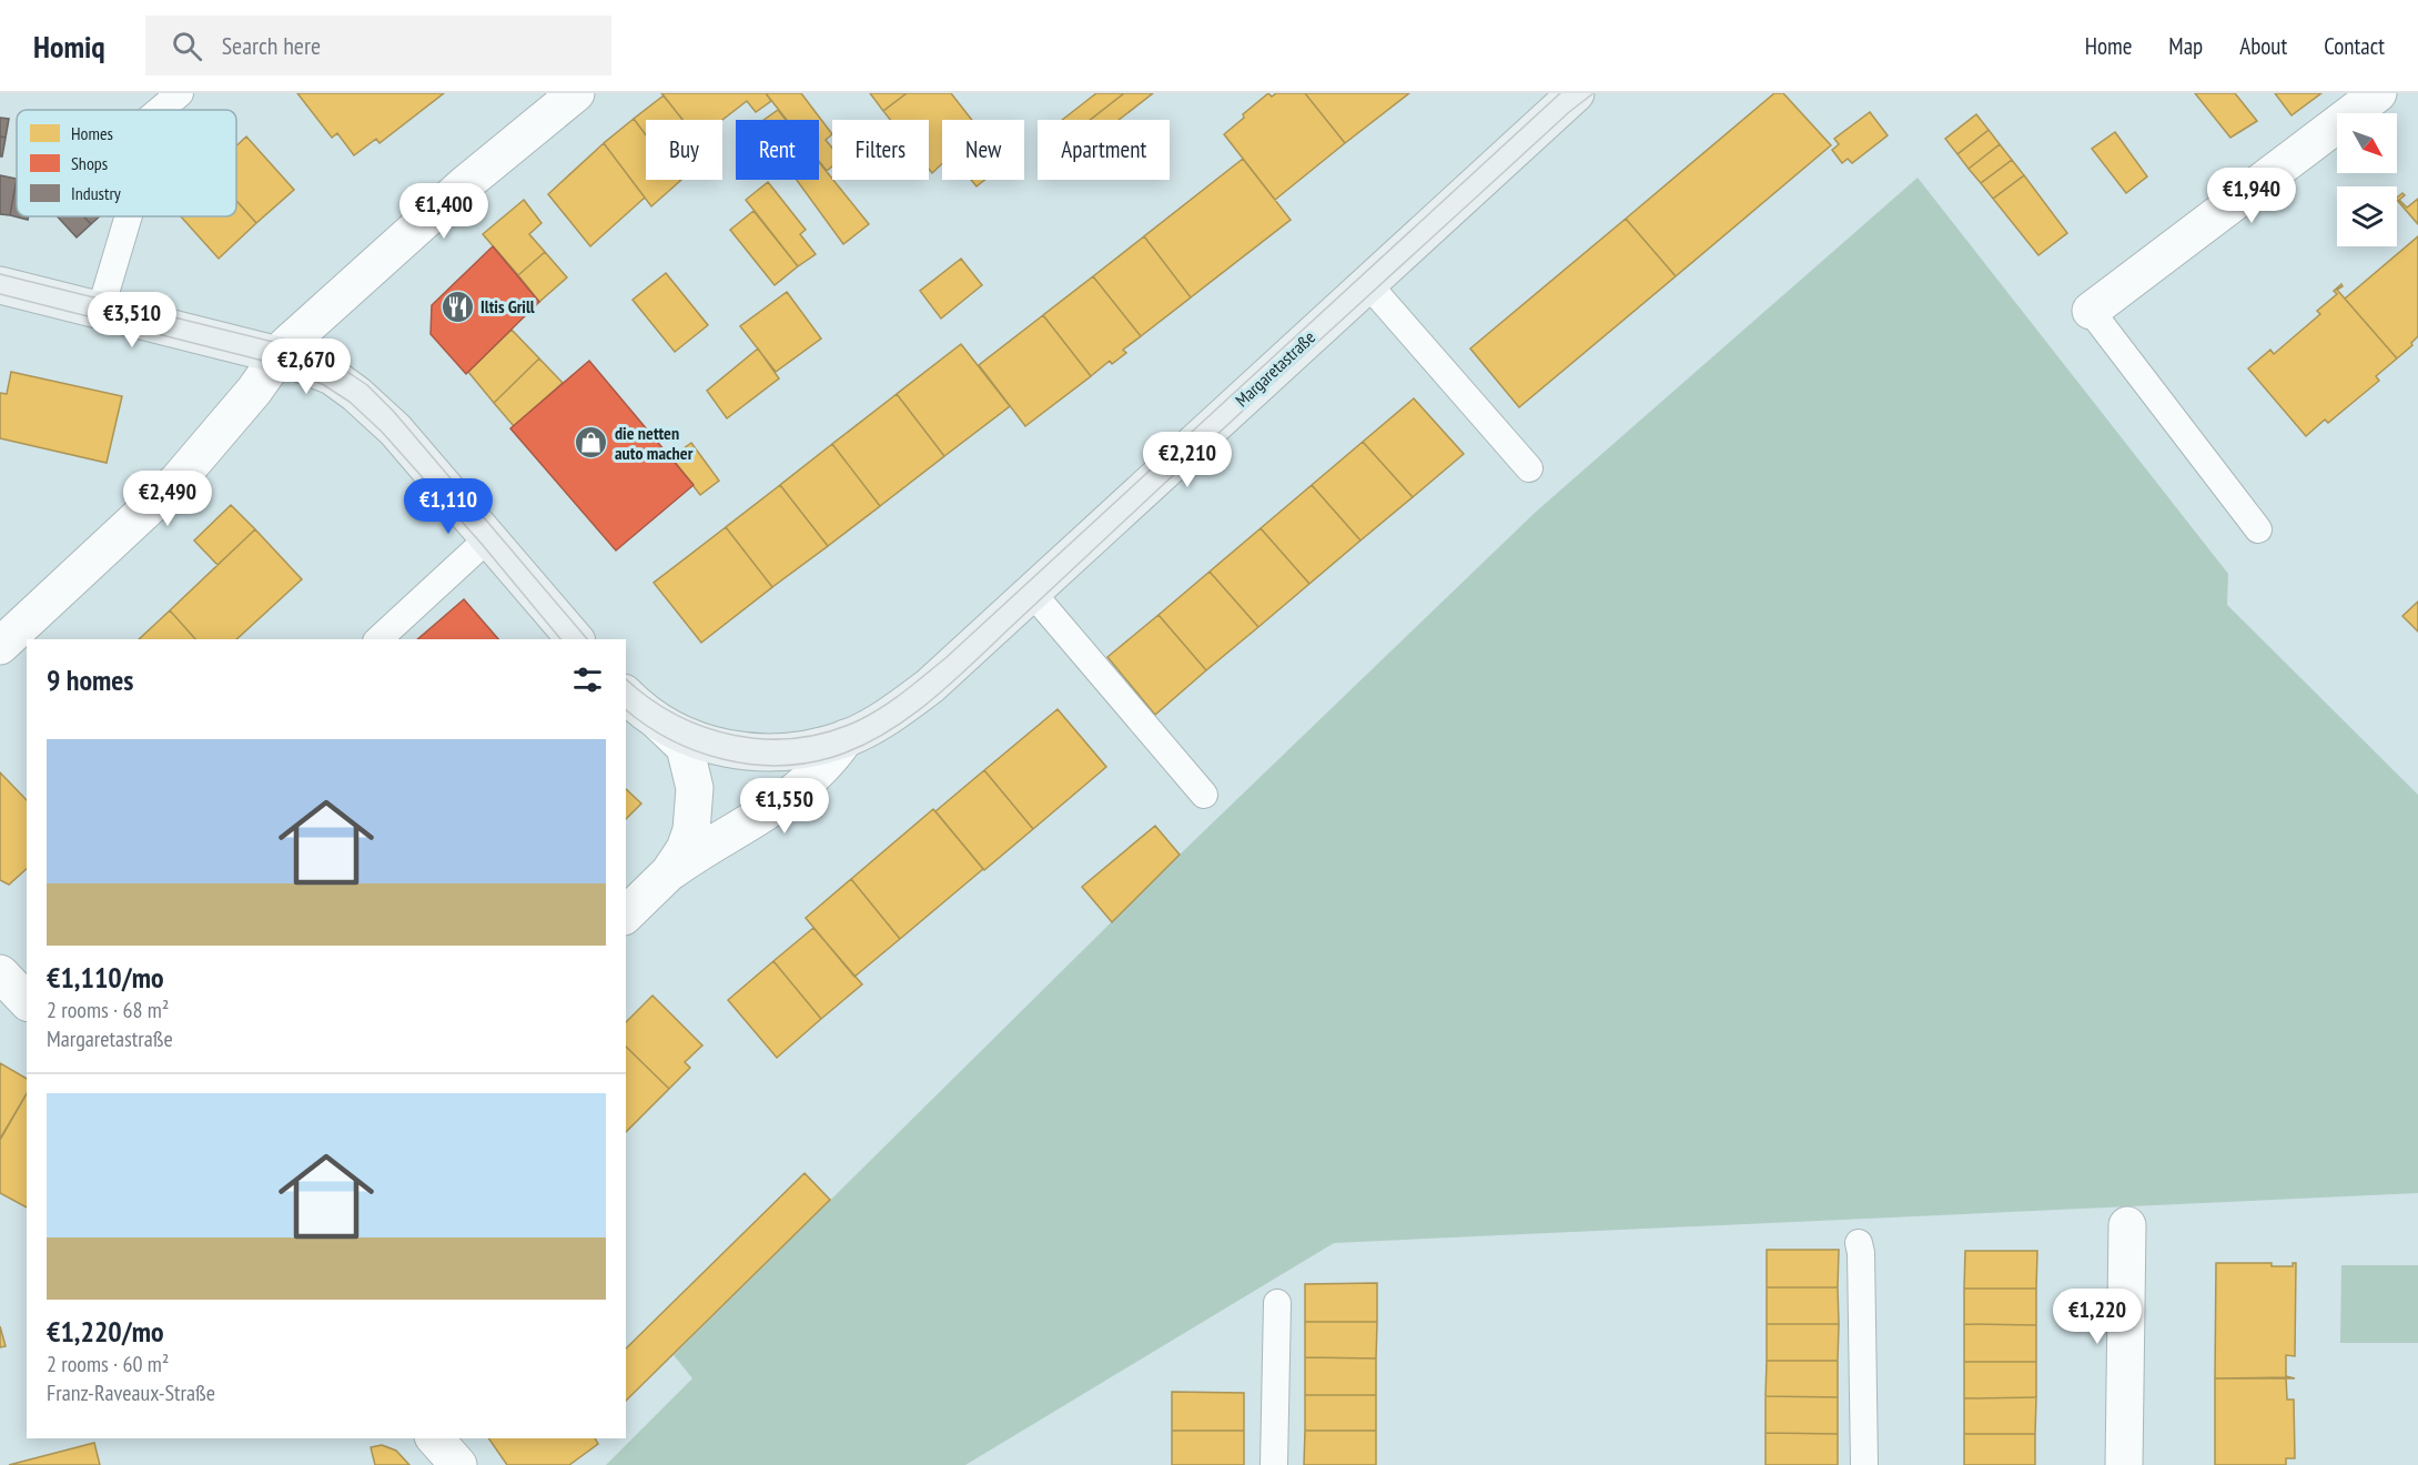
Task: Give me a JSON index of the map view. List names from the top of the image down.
{
  "streets": {
    "street": ["Margaretastraße"]
  },
  "places": {
    "restaurant": ["Iltis Grill"],
    "shop": ["die netten auto macher"]
  },
  "legend": ["Homes", "Shops", "Industry"],
  "north": "bottom right",
  "page": {
    "header": "Homiq",
    "search": "Search here",
    "nav": [
      "Home",
      "Map",
      "About",
      "Contact"
    ],
    "chip": [
      "Buy",
      "Rent",
      "Filters",
      "New",
      "Apartment"
    ],
    "price": [
      "€1,940",
      "€1,400",
      "€3,510",
      "€2,670",
      "€2,210",
      "€2,490",
      "€1,110",
      "€1,550",
      "€1,220"
    ],
    "heading": "9 homes",
    "list": [
      {
        "name": "€1,110/mo",
        "note": "2 rooms · 68 m² · Margaretastraße"
      },
      {
        "name": "€1,220/mo",
        "note": "2 rooms · 60 m² · Franz-Raveaux-Straße"
      }
    ]
  }
}
